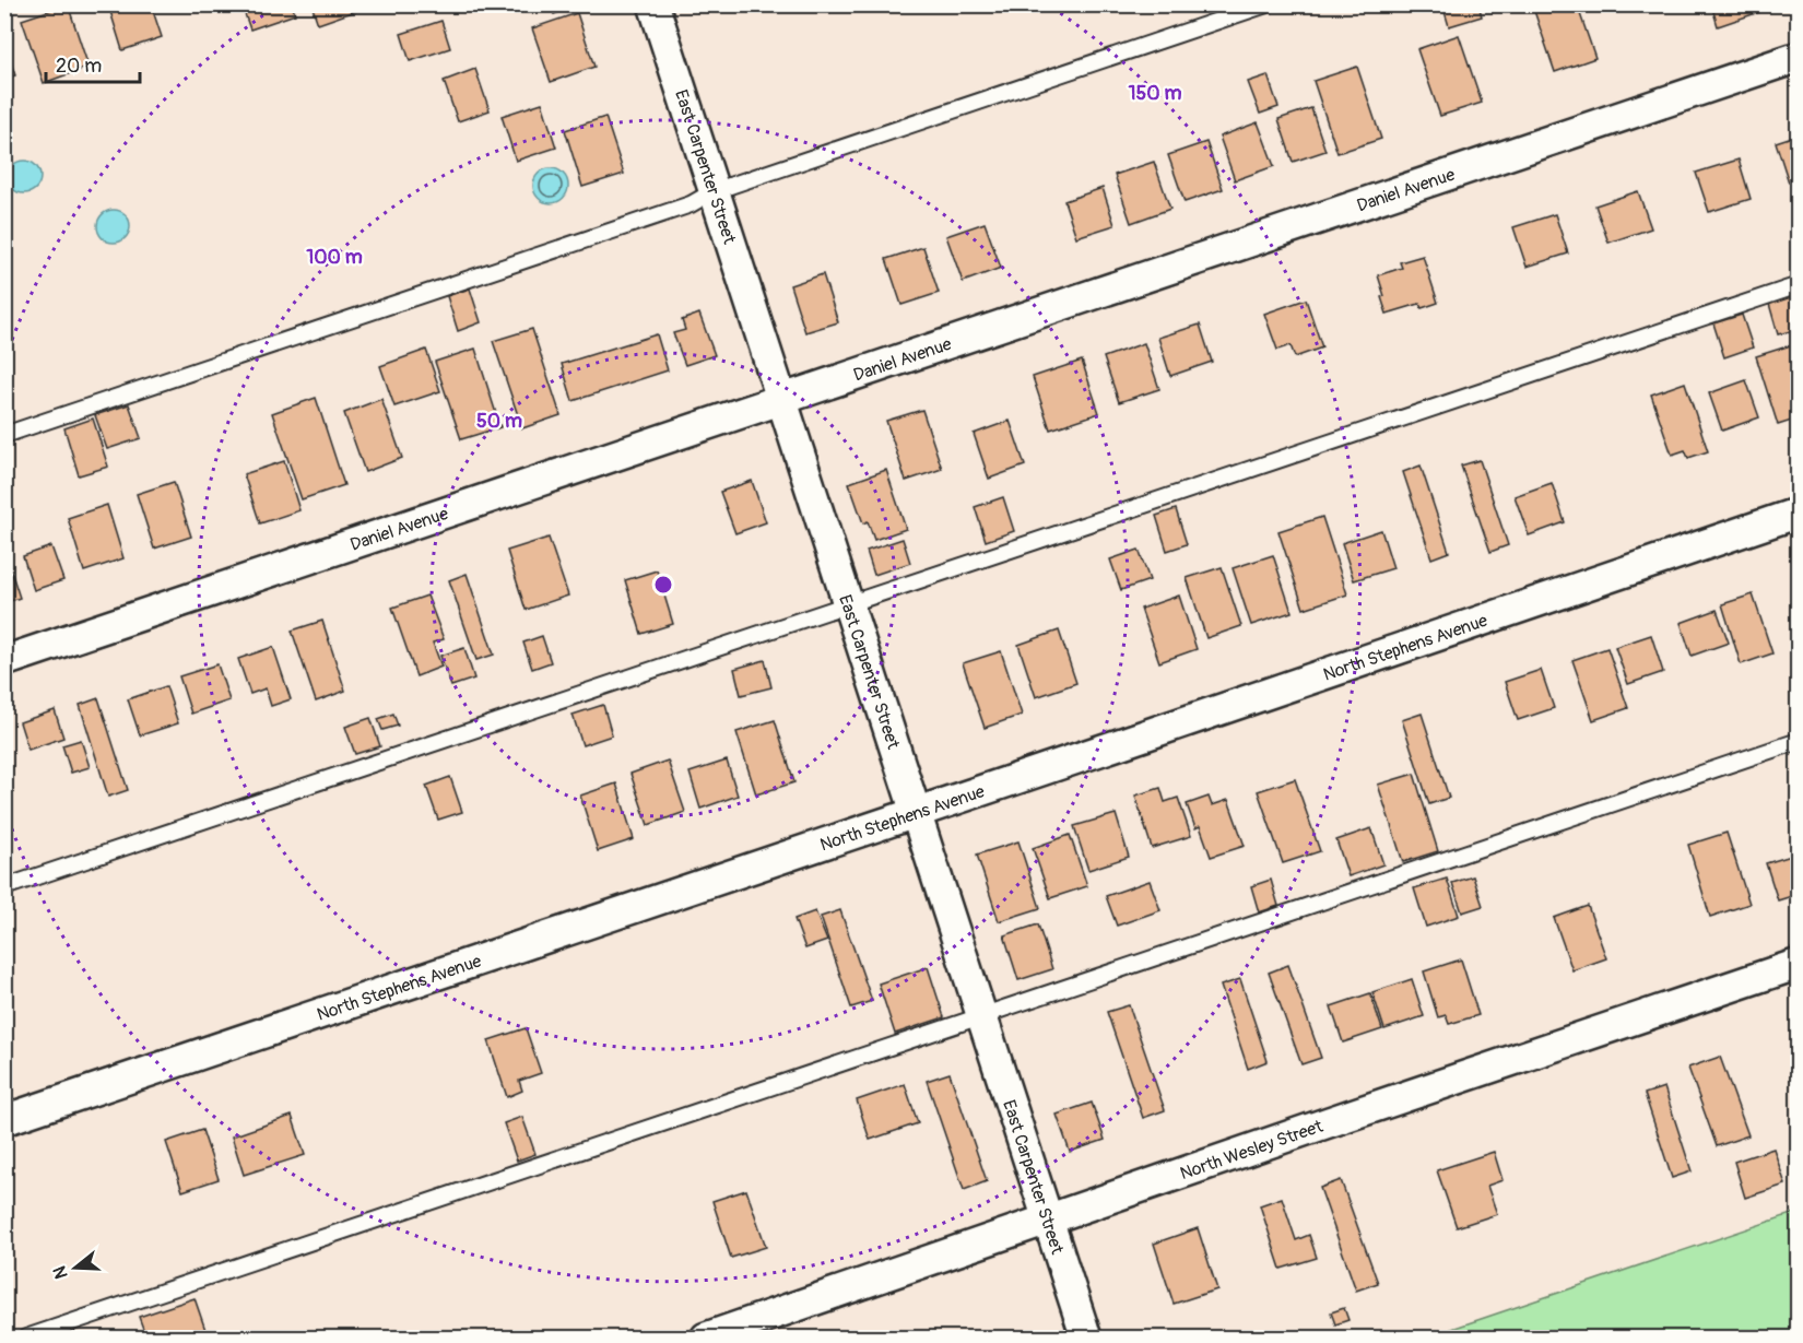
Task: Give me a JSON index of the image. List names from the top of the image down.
{
  "streets": {
    "street": [
      "East Carpenter Street",
      "Daniel Avenue",
      "North Stephens Avenue",
      "North Wesley Street"
    ]
  },
  "crossings": [
    ["East Carpenter Street", "Daniel Avenue"],
    ["East Carpenter Street", "North Stephens Avenue"],
    ["East Carpenter Street", "North Wesley Street"]
  ],
  "scale_bar": "20 m",
  "north": "left",
  "rings": ["150 m", "100 m", "50 m"]
}
